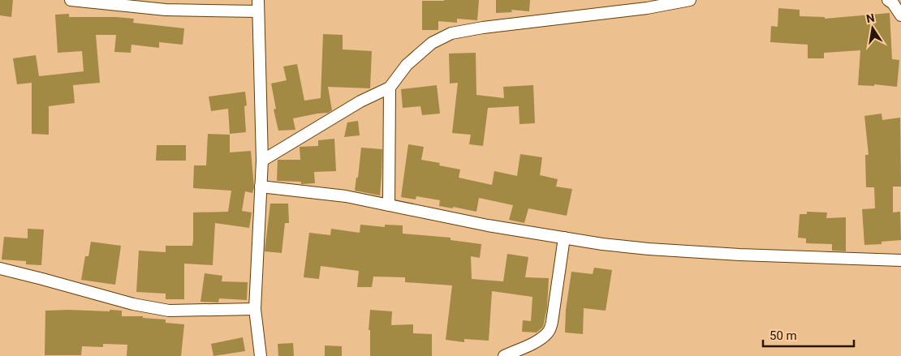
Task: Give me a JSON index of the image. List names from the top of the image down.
{
  "scale_bar": "50 m",
  "north": "top"
}
